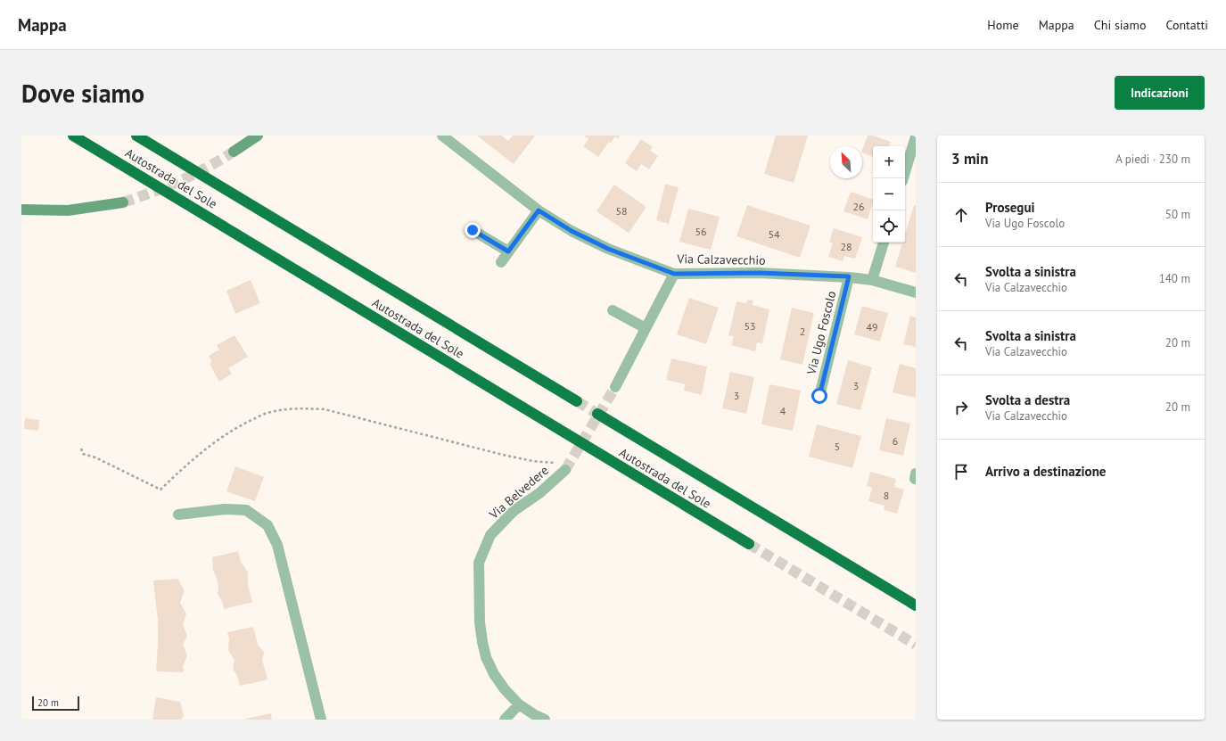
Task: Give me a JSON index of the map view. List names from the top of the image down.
{
  "streets": {
    "highway": ["Autostrada del Sole"],
    "street": ["Via Calzavecchio", "Via Ugo Foscolo", "Via Belvedere"]
  },
  "crossings": [
    ["Via Calzavecchio", "Via Ugo Foscolo"]
  ],
  "house_numbers": [
    "26",
    "58",
    "56",
    "54",
    "28",
    "53",
    "49",
    "2",
    "3",
    "3",
    "4",
    "6",
    "5",
    "8"
  ],
  "scale_bar": "20 m",
  "north": "top left",
  "page": {
    "header": "Mappa",
    "nav": [
      "Home",
      "Mappa",
      "Chi siamo",
      "Contatti"
    ],
    "buttons": "Indicazioni",
    "title": "Dove siamo",
    "heading": ["3 min", "A piedi · 230 m"],
    "map_buttons": ["+", "−"],
    "list": [
      ["Prosegui", "Via Ugo Foscolo", "50 m"],
      ["Svolta a sinistra", "Via Calzavecchio", "140 m"],
      ["Svolta a sinistra", "Via Calzavecchio", "20 m"],
      ["Svolta a destra", "Via Calzavecchio", "20 m"],
      "Arrivo a destinazione"
    ],
    "scale": "20 m"
  }
}
